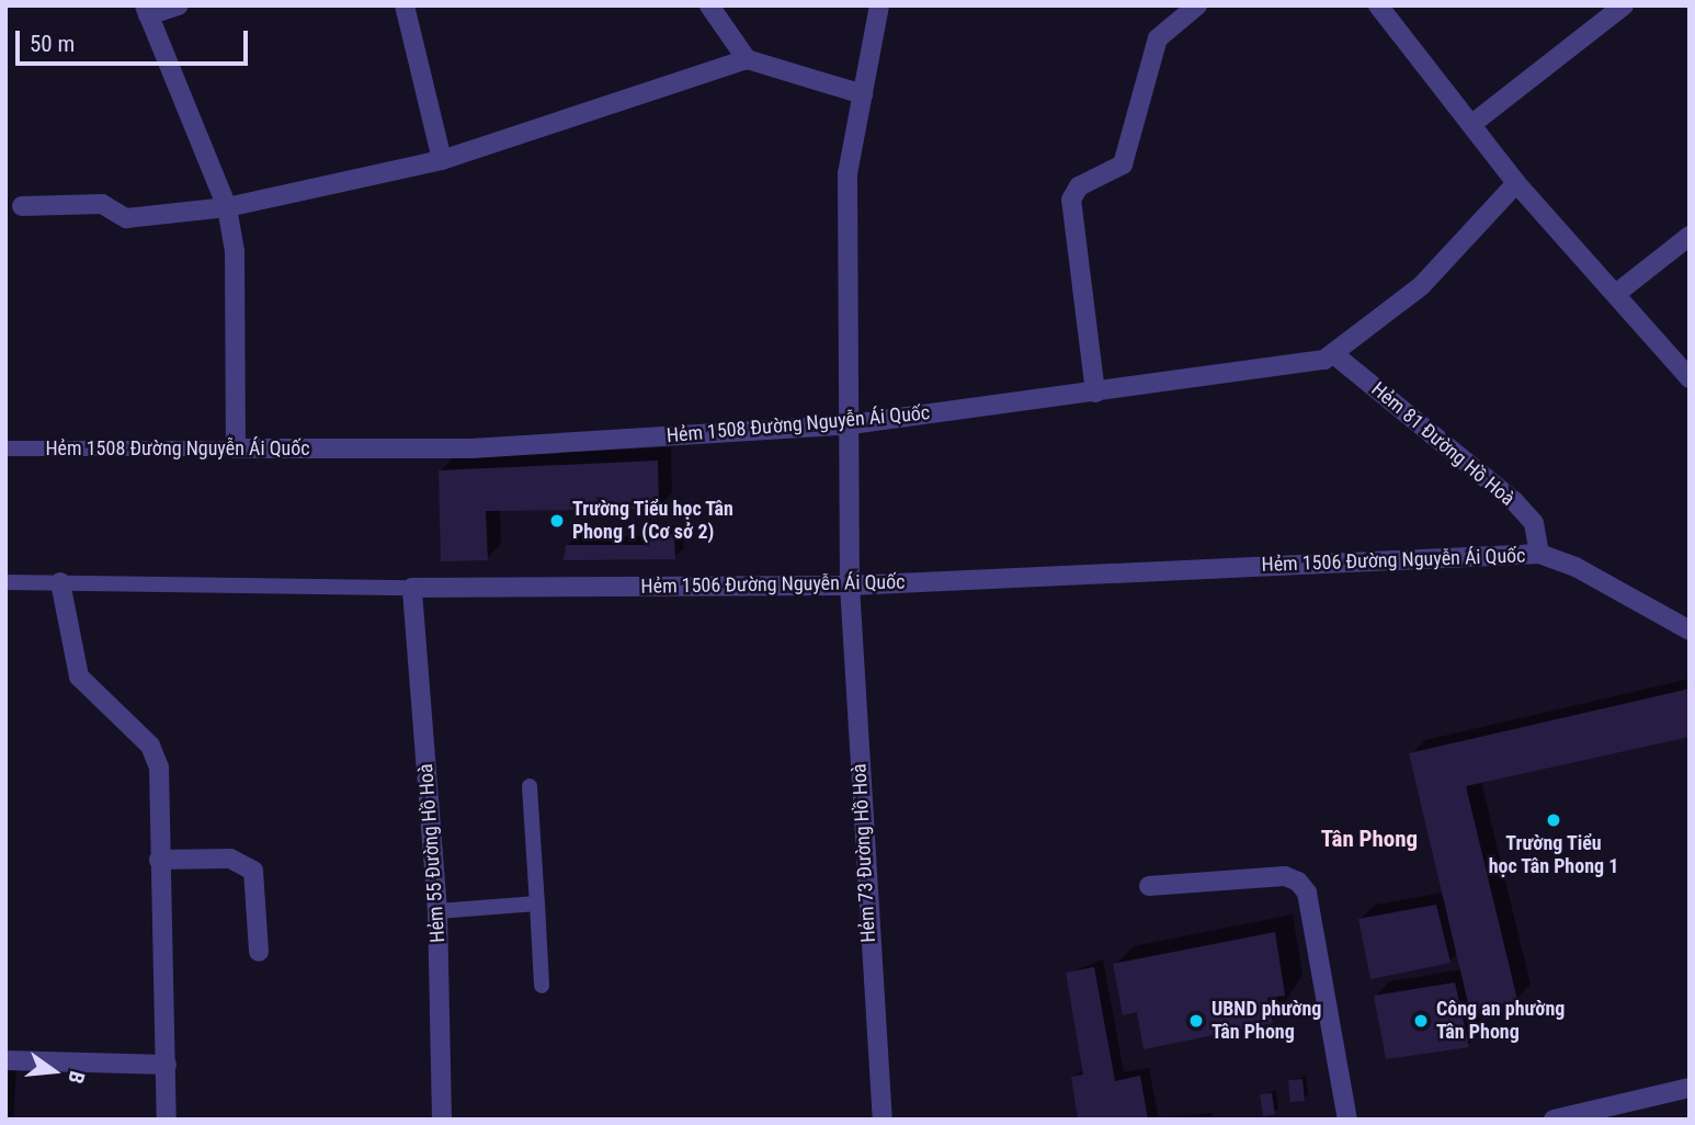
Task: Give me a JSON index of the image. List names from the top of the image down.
{
  "streets": {
    "street": [
      "Hẻm 1508 Đường Nguyễn Ái Quốc",
      "Hẻm 81 Đường Hồ Hoà",
      "Hẻm 1506 Đường Nguyễn Ái Quốc",
      "Hẻm 55 Đường Hồ Hoà",
      "Hẻm 73 Đường Hồ Hoà"
    ]
  },
  "crossings": [
    ["Hẻm 1508 Đường Nguyễn Ái Quốc", "Hẻm 81 Đường Hồ Hoà"],
    ["Hẻm 1508 Đường Nguyễn Ái Quốc", "Hẻm 73 Đường Hồ Hoà"],
    ["Hẻm 81 Đường Hồ Hoà", "Hẻm 1506 Đường Nguyễn Ái Quốc"],
    ["Hẻm 1506 Đường Nguyễn Ái Quốc", "Hẻm 55 Đường Hồ Hoà"],
    ["Hẻm 1506 Đường Nguyễn Ái Quốc", "Hẻm 73 Đường Hồ Hoà"]
  ],
  "districts": ["Tân Phong"],
  "places": [
    "Trường Tiểu học Tân Phong 1 (Cơ sở 2)",
    "Trường Tiểu học Tân Phong 1",
    "UBND phường Tân Phong",
    "Công an phường Tân Phong"
  ],
  "scale_bar": "50 m",
  "north": "right"
}
